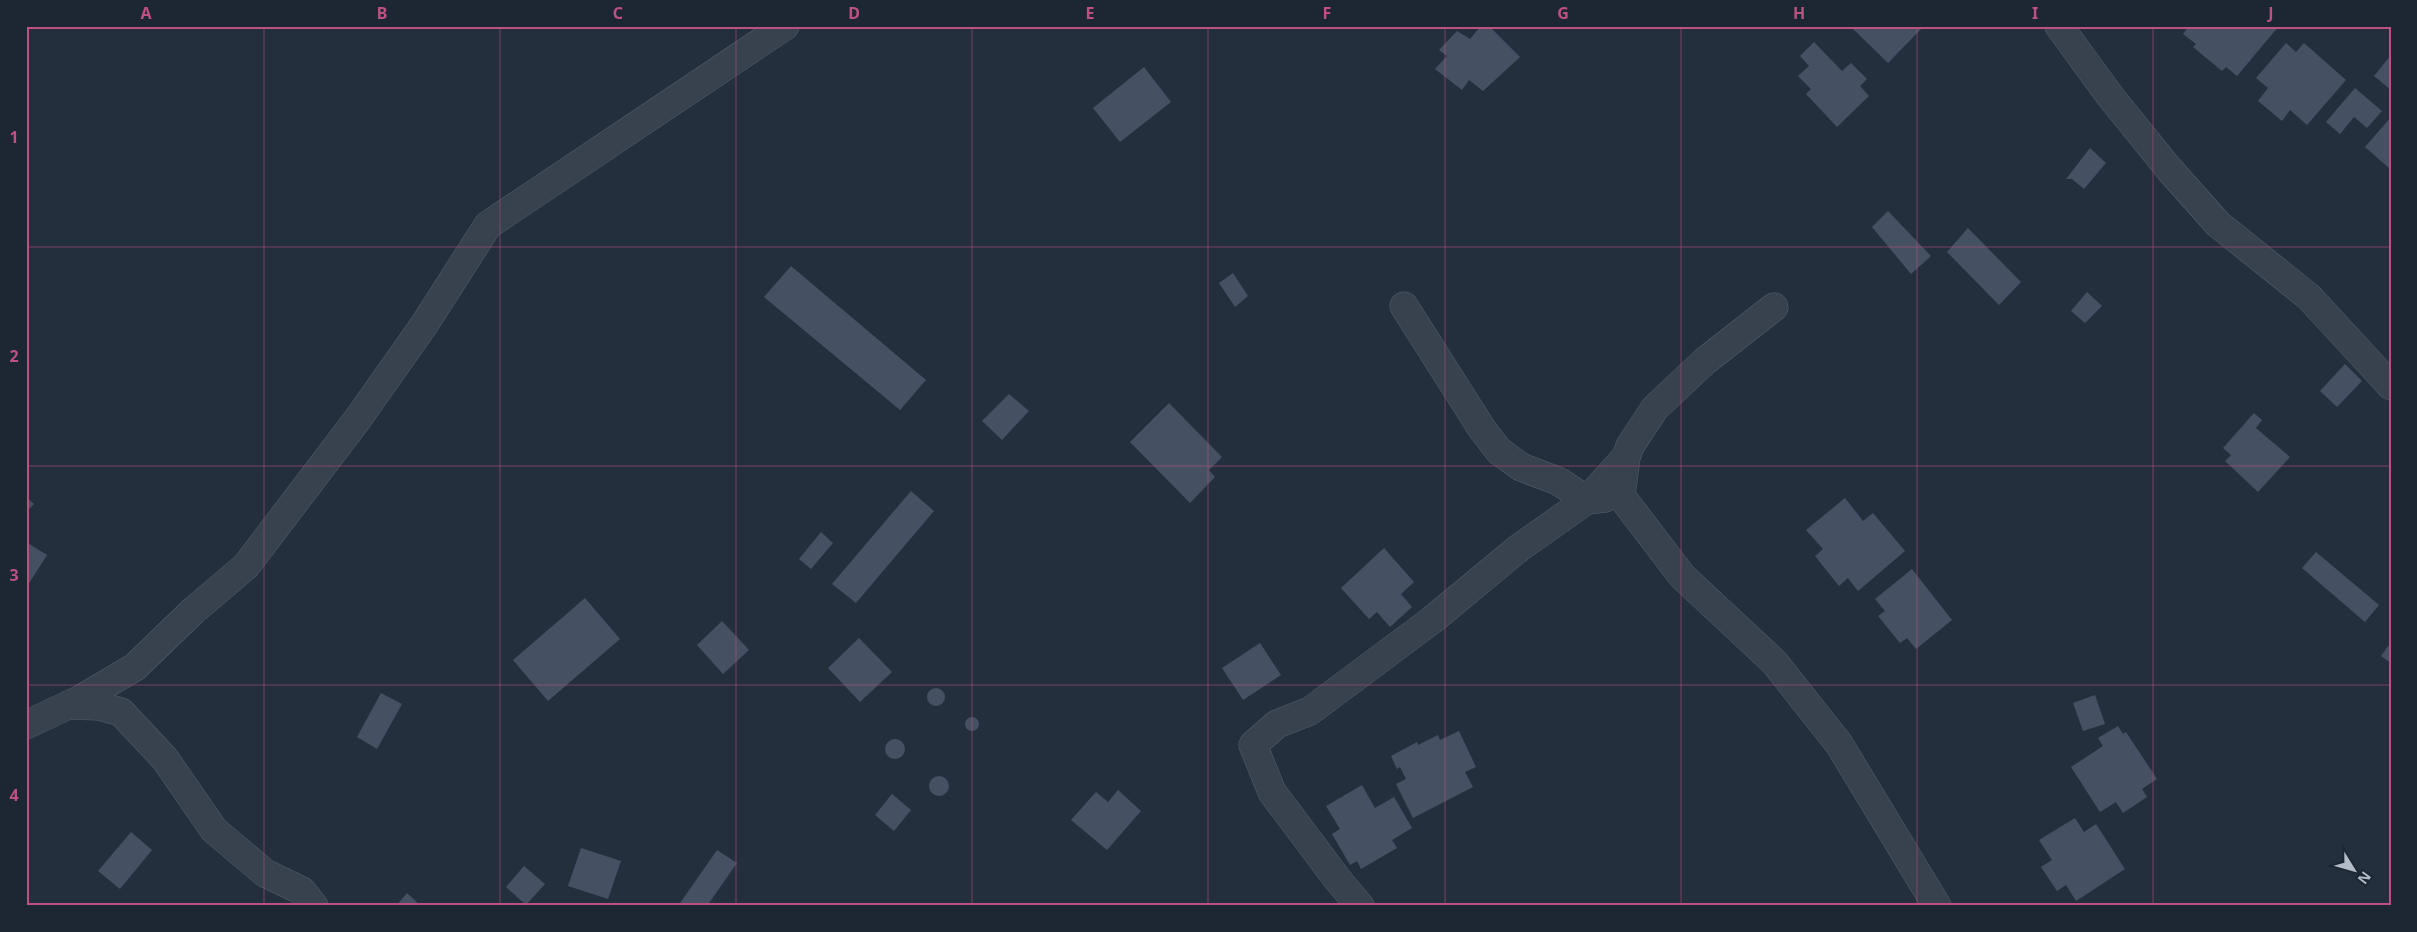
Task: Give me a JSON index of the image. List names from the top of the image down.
{
  "north": "bottom right",
  "grid": {
    "columns": [
      "A",
      "B",
      "C",
      "D",
      "E",
      "F",
      "G",
      "H",
      "I",
      "J"
    ],
    "rows": [
      "1",
      "2",
      "3",
      "4"
    ]
  }
}
